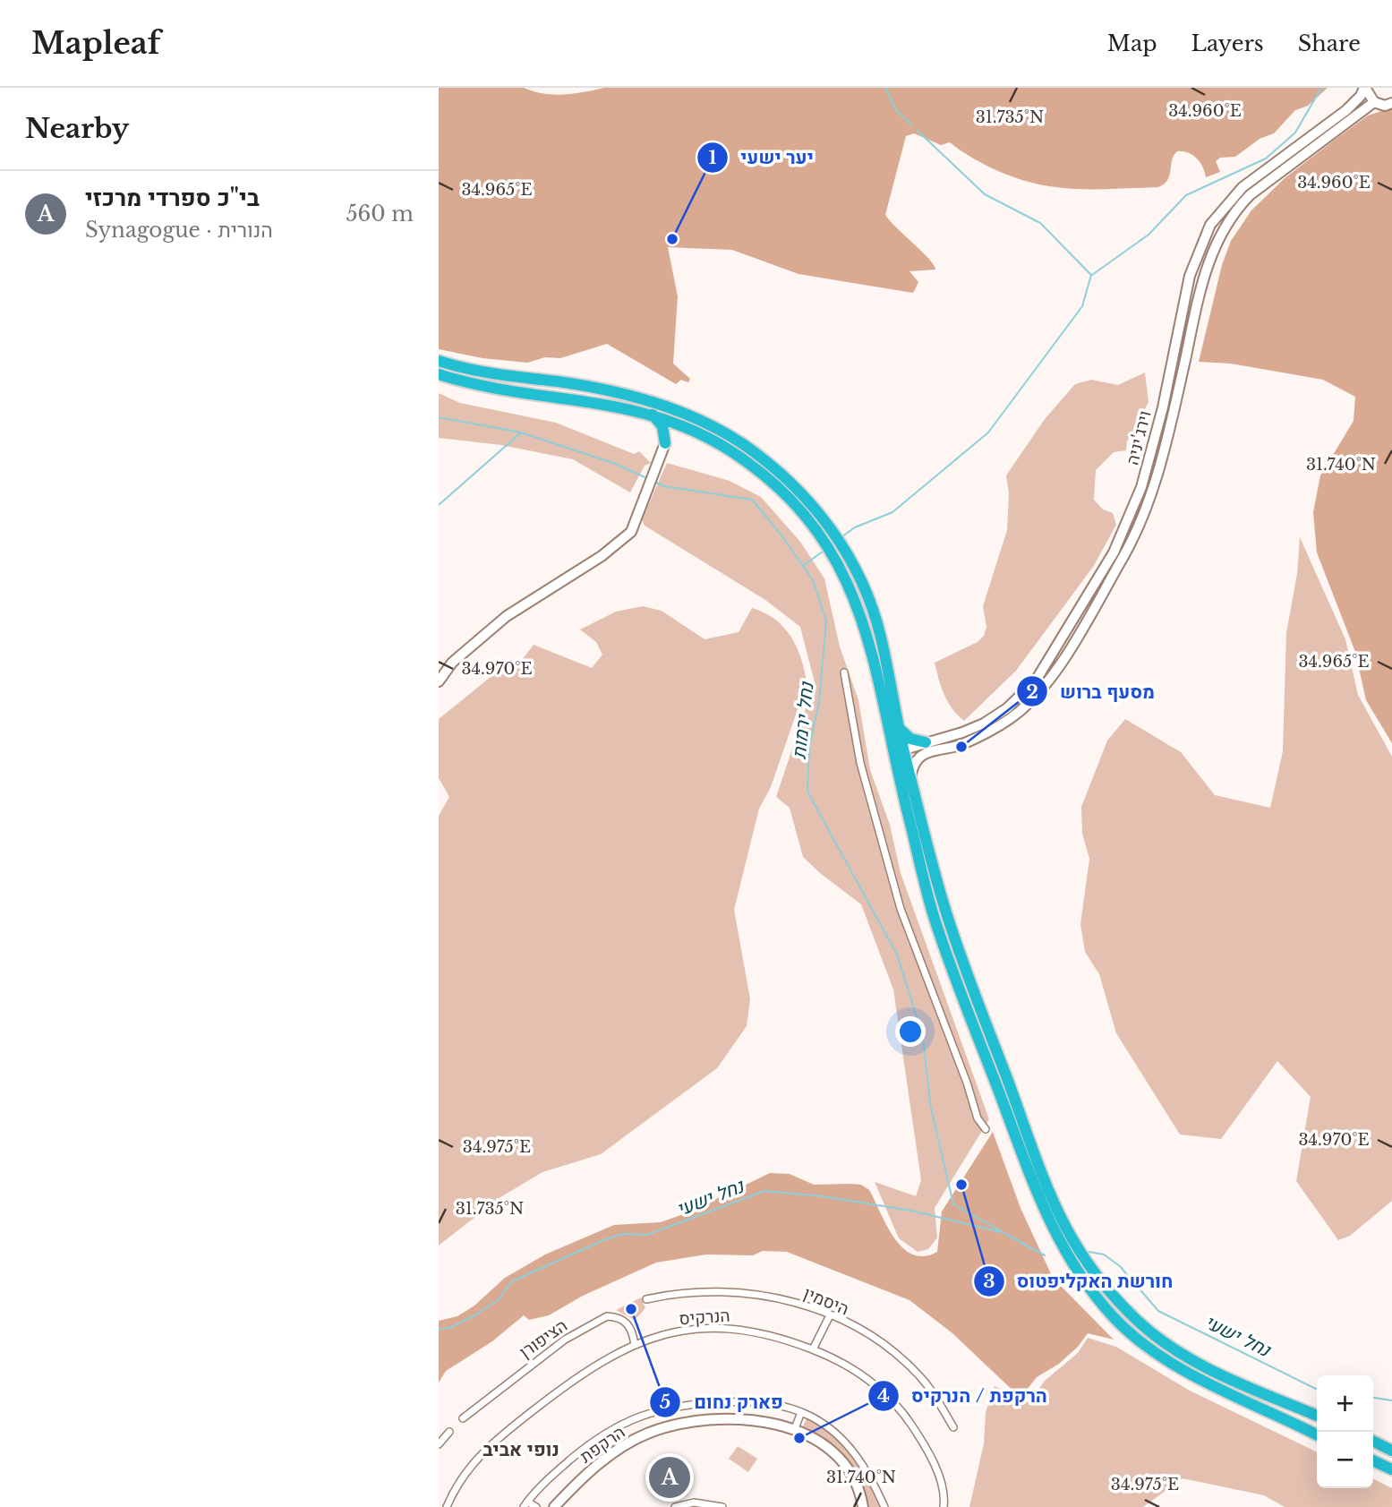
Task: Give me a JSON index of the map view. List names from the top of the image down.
{
  "streets": {
    "street": [
      "וירג'יניה",
      "היסמין",
      "הנרקיס",
      "הציפורן",
      "הרקפת"
    ]
  },
  "crossings": [
    ["הנרקיס", "הציפורן"]
  ],
  "districts": ["נופי אביב"],
  "water": ["נחל ירמות", "נחל ישעי"],
  "places": [
    "יער ישעי",
    "מסעף ברוש",
    "חורשת האקליפטוס",
    "פארק נחום",
    "הרקפת / הנרקיס"
  ],
  "page": {
    "header": "Mapleaf",
    "nav": ["Map", "Layers", "Share"],
    "heading": "Nearby",
    "list": [
      {
        "mark": "A",
        "name": "בי\"כ ספרדי מרכזי",
        "note": "Synagogue · הנורית",
        "value": "560 m"
      }
    ],
    "map_buttons": ["+", "−"],
    "pins": "A"
  },
  "coordinates": [
    "34.960°E",
    "31.735°N",
    "34.965°E",
    "31.740°N",
    "34.970°E",
    "34.975°E"
  ]
}
